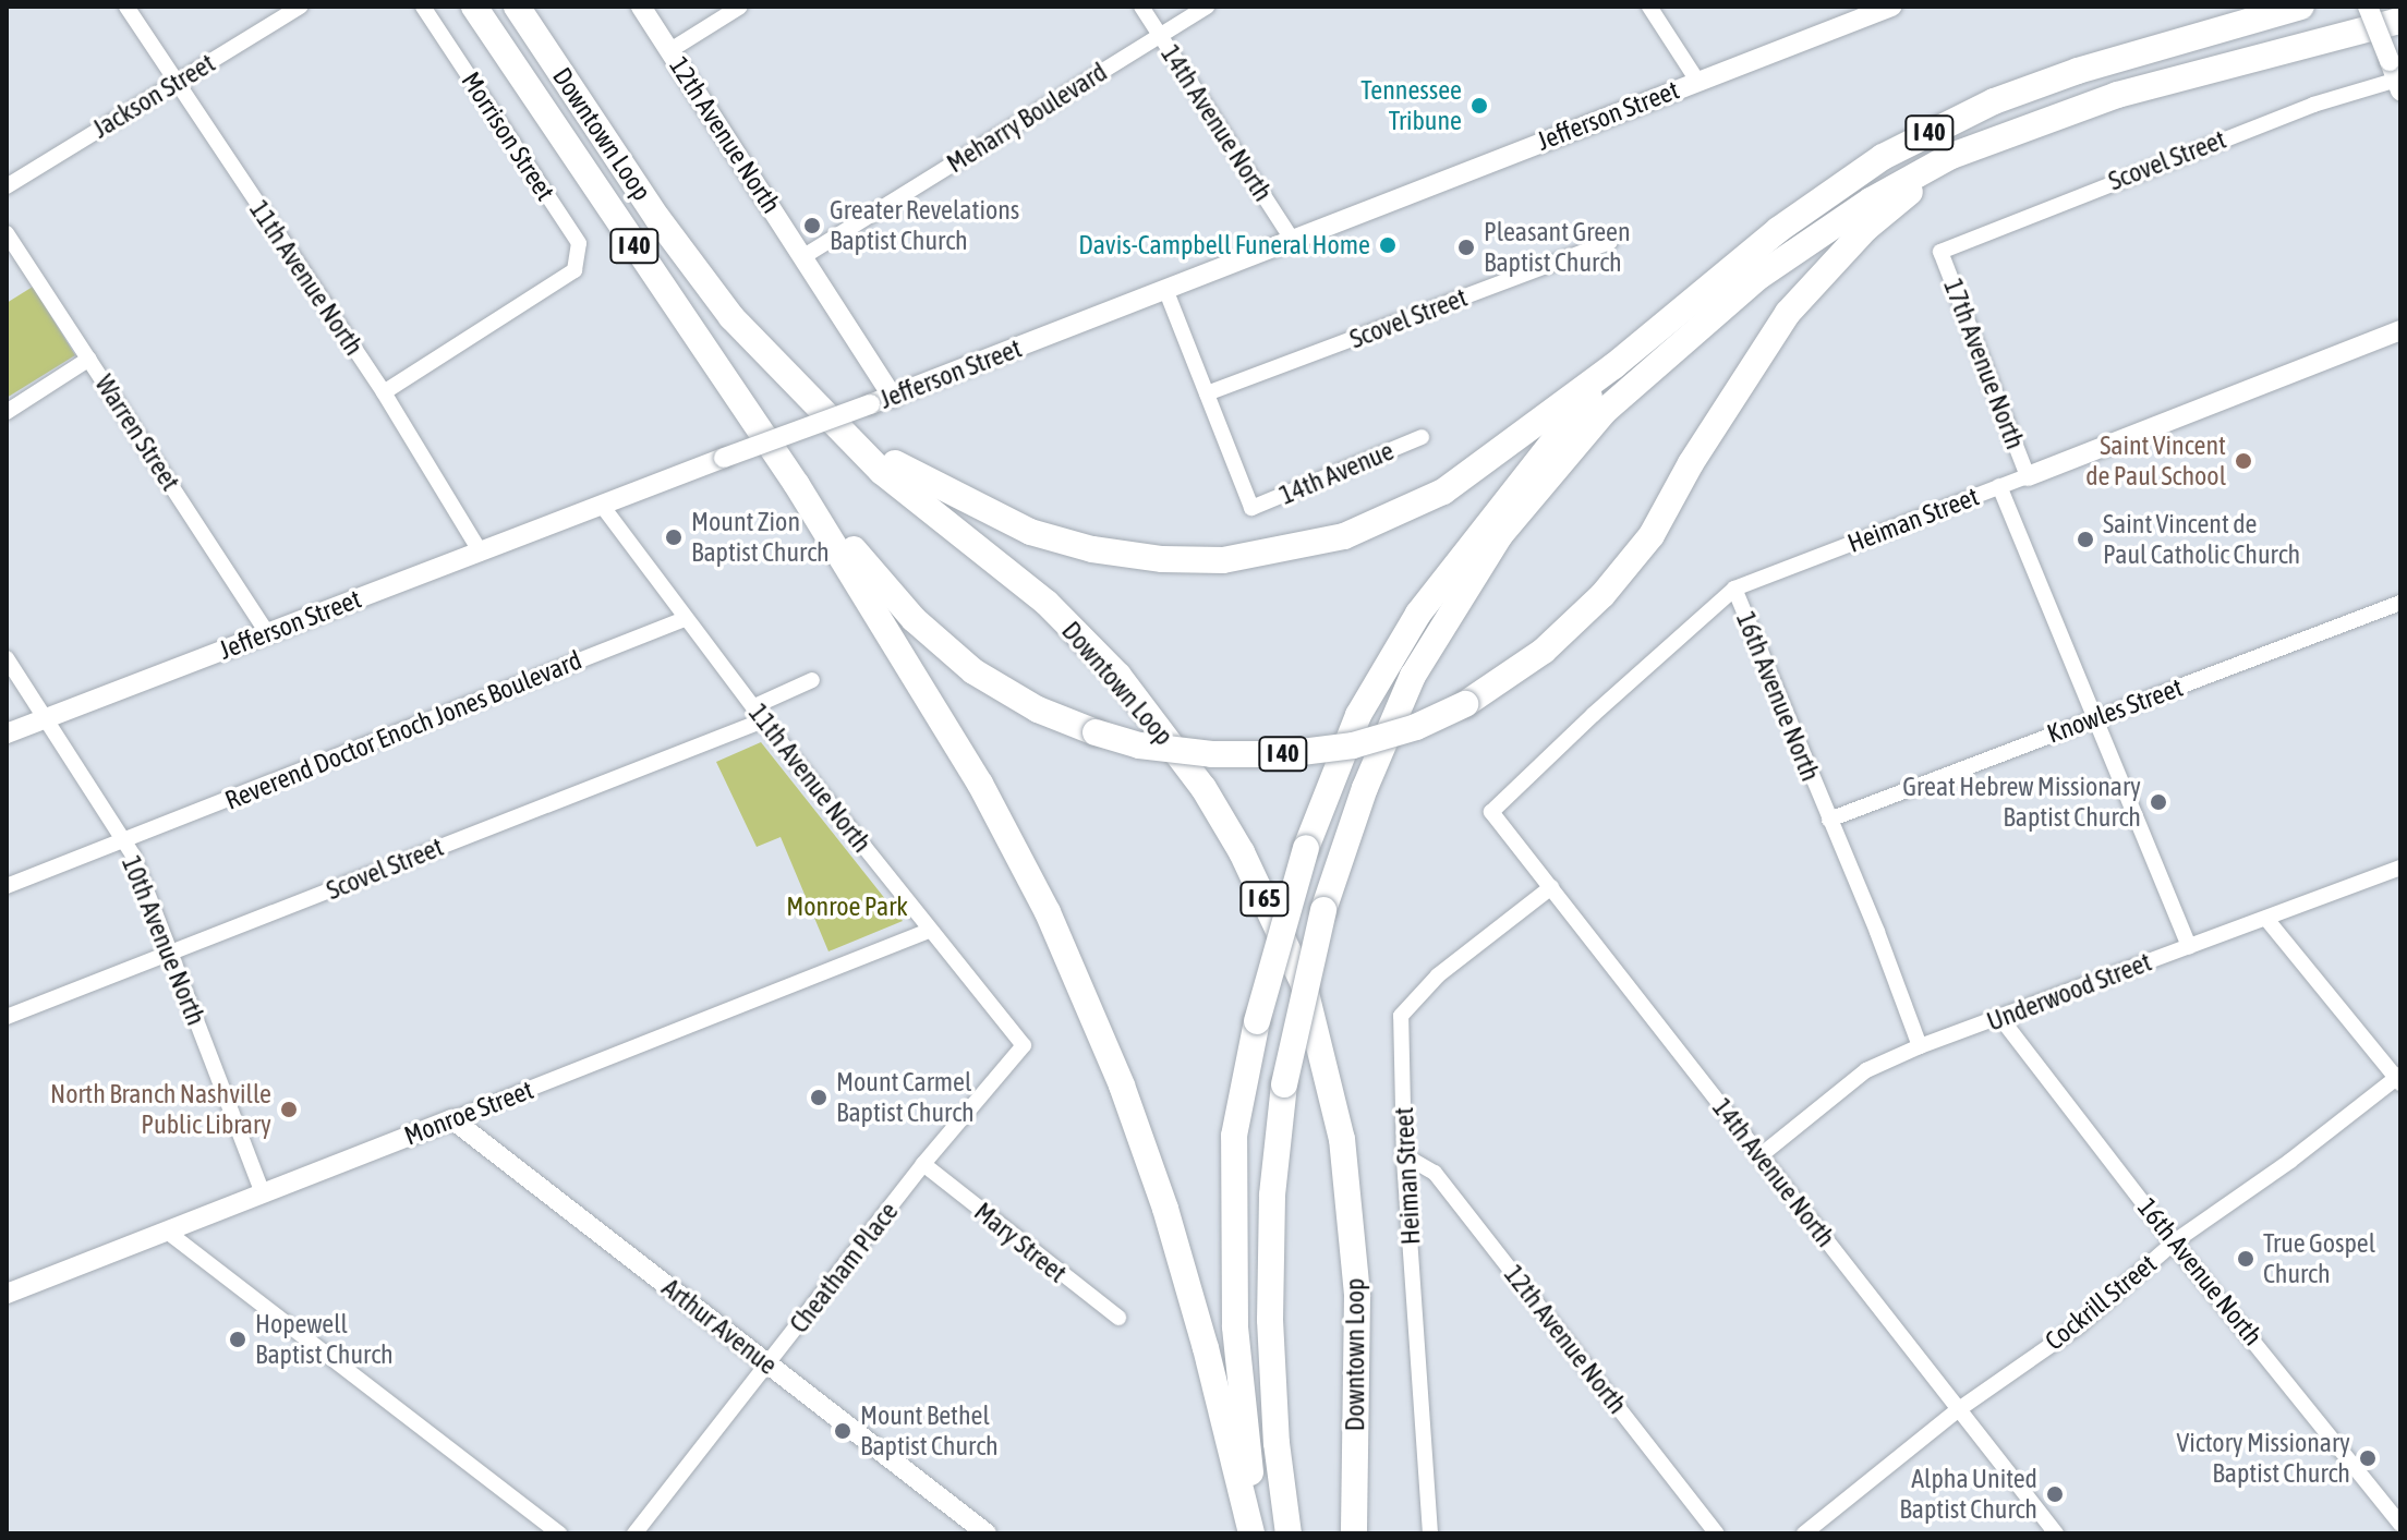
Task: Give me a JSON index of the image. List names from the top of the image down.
{
  "streets": {
    "highway": ["I 40", "Downtown Loop", "I 65"],
    "main road": [
      "Jefferson Street",
      "12th Avenue North",
      "Heiman Street",
      "Monroe Street",
      "Arthur Avenue"
    ],
    "street": [
      "Jackson Street",
      "Meharry Boulevard",
      "14th Avenue North",
      "Morrison Street",
      "Scovel Street",
      "11th Avenue North",
      "17th Avenue North",
      "Warren Street",
      "14th Avenue",
      "16th Avenue North",
      "Knowles Street",
      "Reverend Doctor Enoch Jones Boulevard",
      "10th Avenue North",
      "Underwood Street",
      "Mary Street",
      "Cheatham Place",
      "Cockrill Street"
    ]
  },
  "crossings": [
    ["Jackson Street", "11th Avenue North"],
    ["Jefferson Street", "14th Avenue North"],
    ["Jefferson Street", "12th Avenue North"],
    ["Jefferson Street", "11th Avenue North"],
    ["Jefferson Street", "Warren Street"],
    ["Jefferson Street", "10th Avenue North"],
    ["Meharry Boulevard", "14th Avenue North"],
    ["Meharry Boulevard", "12th Avenue North"],
    ["14th Avenue North", "Heiman Street"],
    ["14th Avenue North", "Underwood Street"],
    ["14th Avenue North", "Cockrill Street"],
    ["I 40", "Downtown Loop"],
    ["12th Avenue North", "Heiman Street"],
    ["Morrison Street", "11th Avenue North"],
    ["Scovel Street", "11th Avenue North"],
    ["Scovel Street", "17th Avenue North"],
    ["Scovel Street", "14th Avenue"],
    ["Scovel Street", "10th Avenue North"],
    ["11th Avenue North", "Reverend Doctor Enoch Jones Boulevard"],
    ["11th Avenue North", "Monroe Street"],
    ["11th Avenue North", "Cheatham Place"],
    ["17th Avenue North", "Heiman Street"],
    ["17th Avenue North", "Knowles Street"],
    ["17th Avenue North", "Underwood Street"],
    ["Heiman Street", "16th Avenue North"],
    ["16th Avenue North", "Knowles Street"],
    ["16th Avenue North", "Underwood Street"],
    ["16th Avenue North", "Cockrill Street"],
    ["Reverend Doctor Enoch Jones Boulevard", "10th Avenue North"],
    ["10th Avenue North", "Monroe Street"],
    ["Monroe Street", "Arthur Avenue"],
    ["Mary Street", "Cheatham Place"],
    ["Cheatham Place", "Arthur Avenue"]
  ],
  "parks": ["Monroe Park"],
  "places": [
    "Tennessee Tribune",
    "Greater Revelations Baptist Church",
    "Davis-Campbell Funeral Home",
    "Pleasant Green Baptist Church",
    "Saint Vincent de Paul School",
    "Mount Zion Baptist Church",
    "Saint Vincent de Paul Catholic Church",
    "Great Hebrew Missionary Baptist Church",
    "Mount Carmel Baptist Church",
    "North Branch Nashville Public Library",
    "True Gospel Church",
    "Hopewell Baptist Church",
    "Mount Bethel Baptist Church",
    "Victory Missionary Baptist Church",
    "Alpha United Baptist Church"
  ]
}
